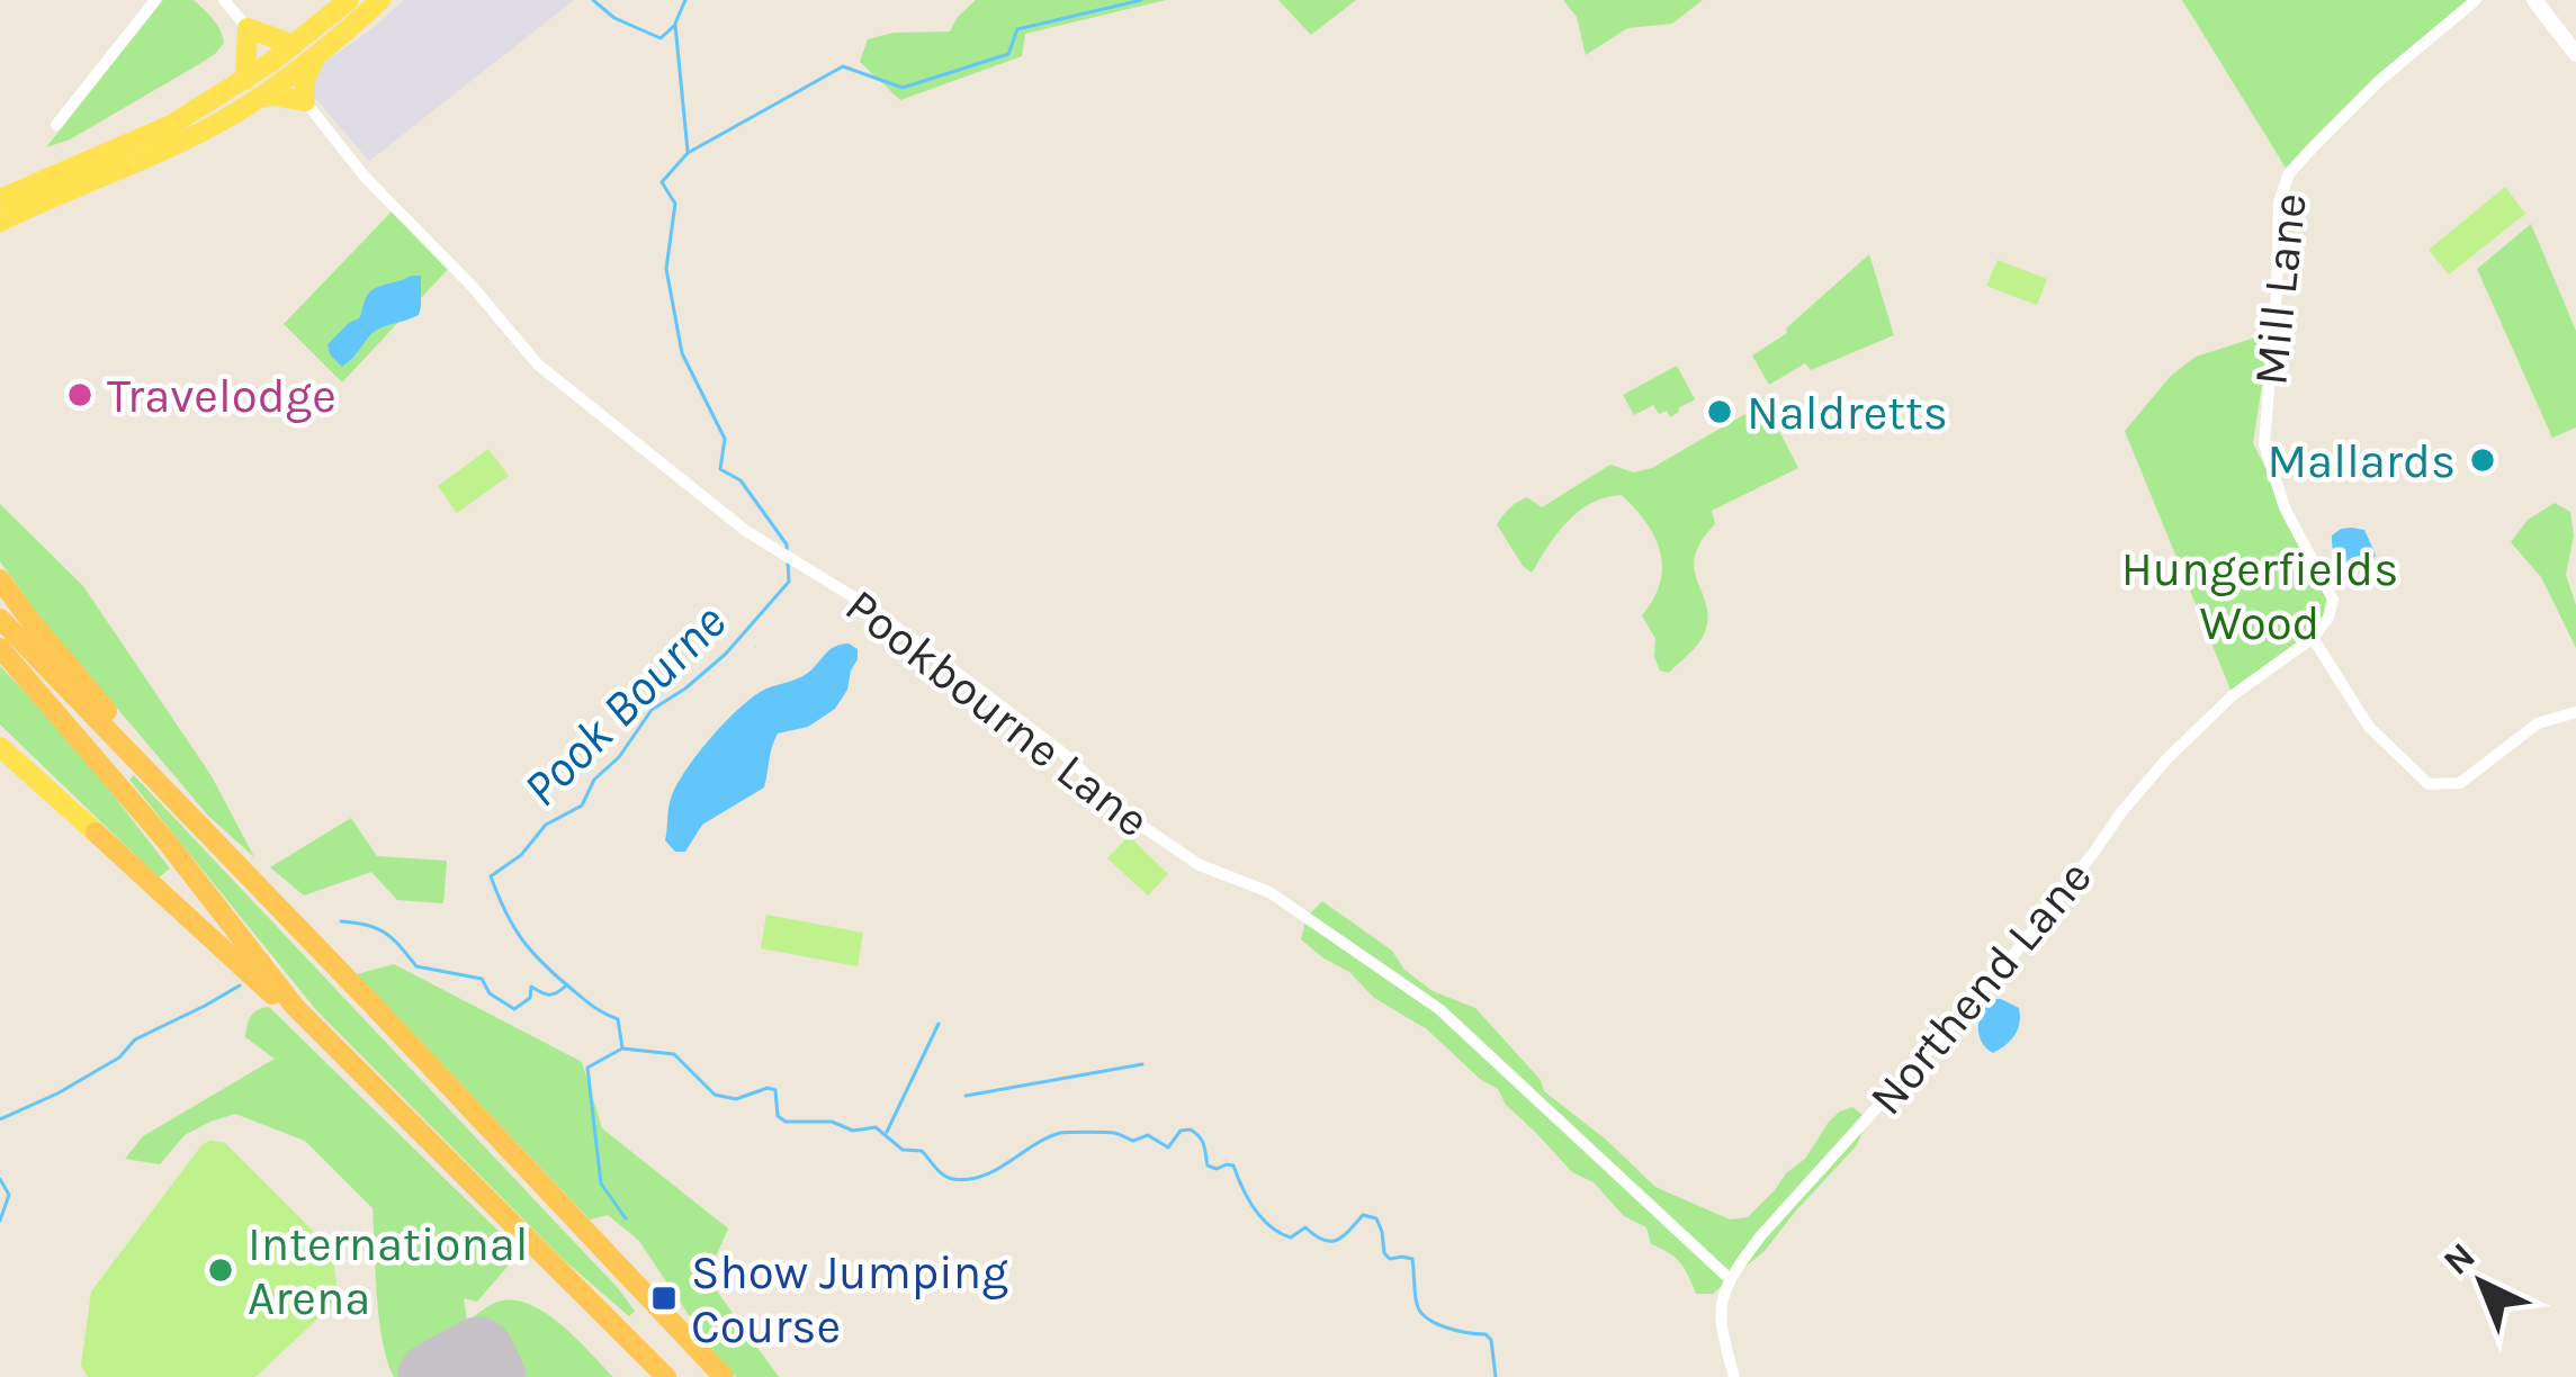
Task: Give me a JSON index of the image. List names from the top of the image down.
{
  "streets": {
    "street": ["Mill Lane", "Pookbourne Lane", "Northend Lane"]
  },
  "crossings": [
    ["Mill Lane", "Northend Lane"],
    ["Pookbourne Lane", "Northend Lane"]
  ],
  "water": ["Pook Bourne"],
  "parks": ["Hungerfields Wood"],
  "places": {
    "other": [
      "Travelodge",
      "Naldretts",
      "Mallards",
      "International Arena"
    ],
    "transit": ["Show Jumping Course"]
  },
  "north": "top left"
}
